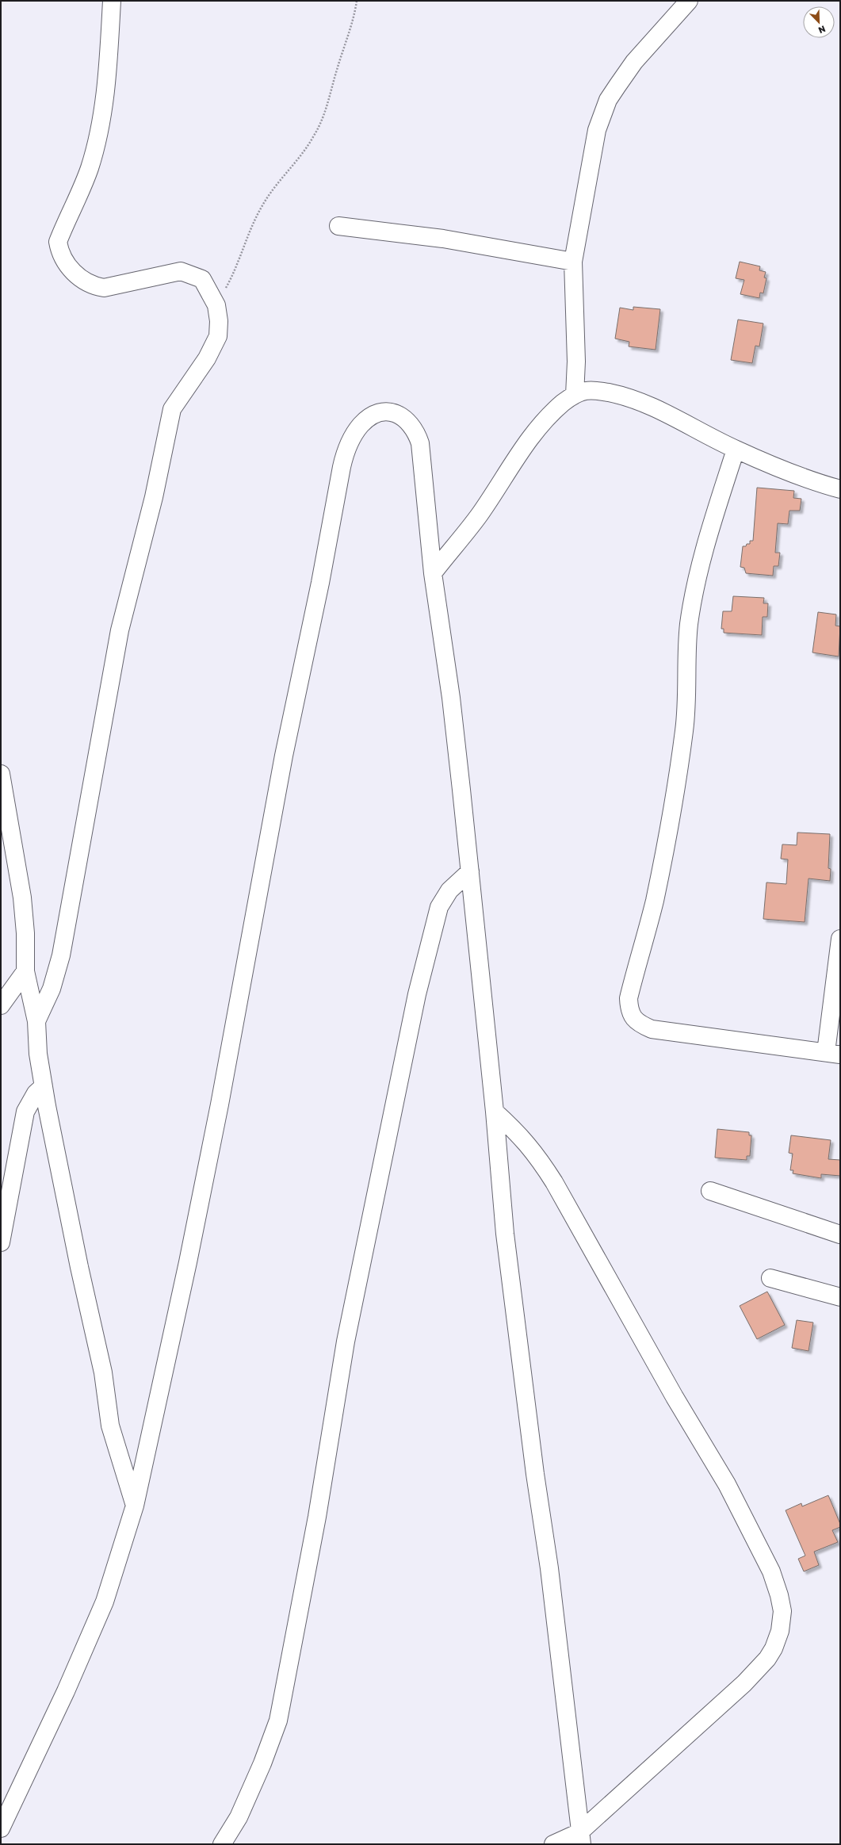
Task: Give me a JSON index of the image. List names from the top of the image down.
{
  "north": "bottom right"
}
